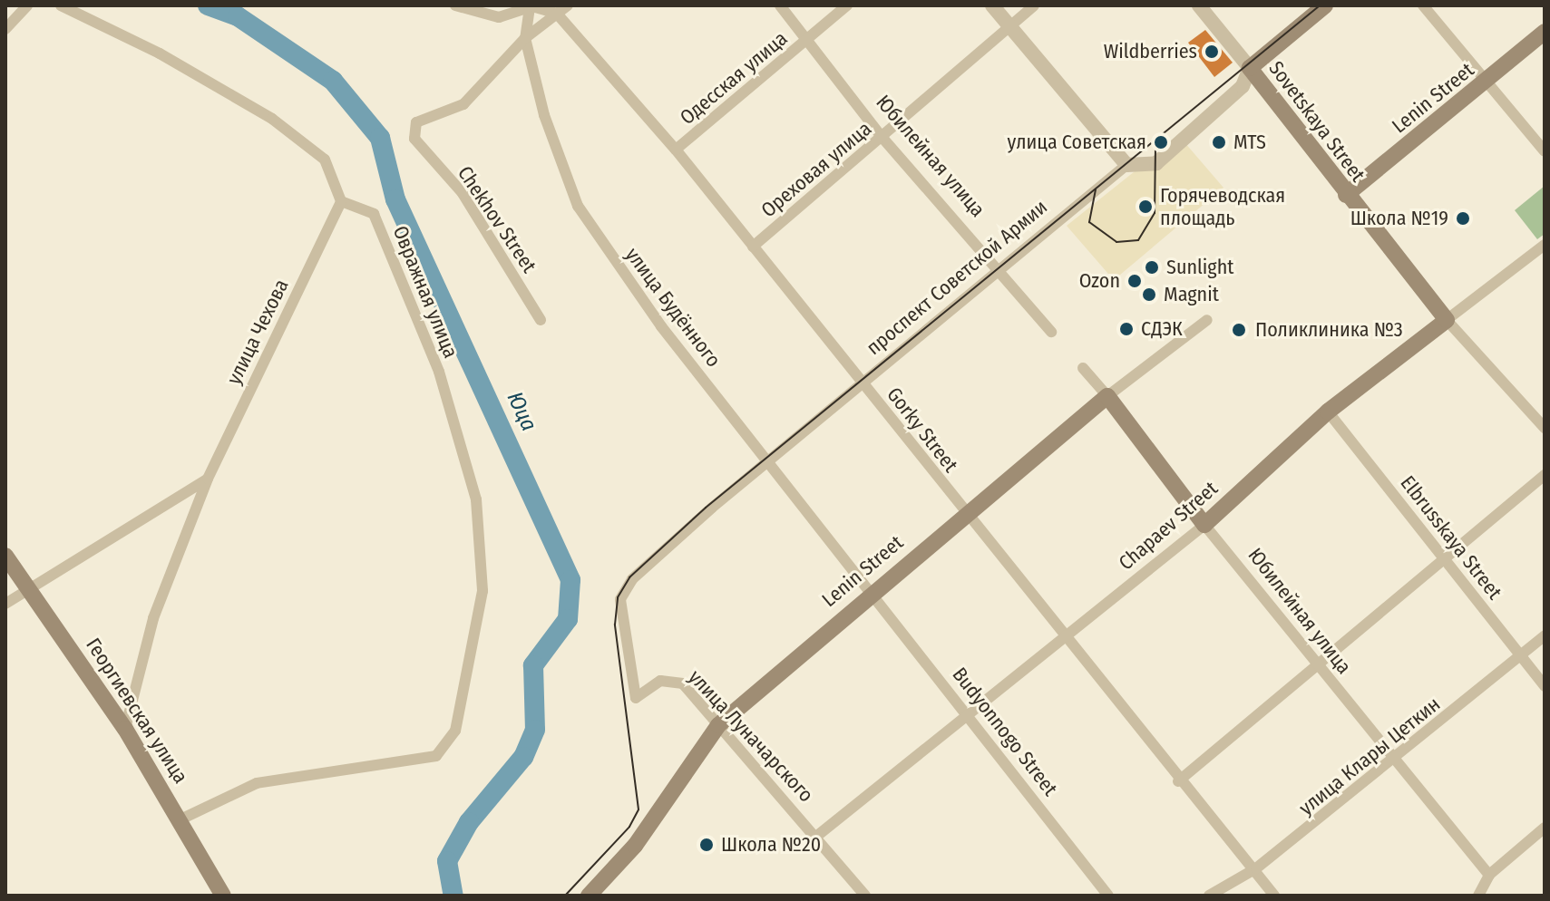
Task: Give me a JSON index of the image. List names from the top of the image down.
{
  "streets": {
    "main road": [
      "Lenin Street",
      "Sovetskaya Street",
      "Юбилейная улица",
      "проспект Советской Армии",
      "Chapaev Street",
      "Георгиевская улица"
    ],
    "street": [
      "Одесская улица",
      "Ореховая улица",
      "Chekhov Street",
      "Овражная улица",
      "улица Будённого",
      "улица Чехова",
      "Gorky Street",
      "Elbrusskaya Street",
      "Budyonnogo Street",
      "улица Луначарского",
      "улица Клары Цеткин"
    ]
  },
  "crossings": [
    ["Одесская улица", "Юбилейная улица"],
    ["Одесская улица", "Gorky Street"],
    ["Lenin Street", "Sovetskaya Street"],
    ["Lenin Street", "Юбилейная улица"],
    ["Lenin Street", "улица Будённого"],
    ["Lenin Street", "Gorky Street"],
    ["Lenin Street", "Budyonnogo Street"],
    ["Lenin Street", "улица Луначарского"],
    ["Sovetskaya Street", "проспект Советской Армии"],
    ["Sovetskaya Street", "Chapaev Street"],
    ["Юбилейная улица", "Ореховая улица"],
    ["Юбилейная улица", "проспект Советской Армии"],
    ["Юбилейная улица", "Chapaev Street"],
    ["Юбилейная улица", "улица Клары Цеткин"],
    ["Ореховая улица", "Gorky Street"],
    ["Chekhov Street", "улица Будённого"],
    ["Chekhov Street", "Gorky Street"],
    ["проспект Советской Армии", "улица Будённого"],
    ["проспект Советской Армии", "Gorky Street"],
    ["проспект Советской Армии", "улица Луначарского"],
    ["Овражная улица", "улица Чехова"],
    ["Овражная улица", "Георгиевская улица"],
    ["улица Будённого", "Budyonnogo Street"],
    ["улица Чехова", "Георгиевская улица"],
    ["Gorky Street", "Chapaev Street"],
    ["Gorky Street", "улица Клары Цеткин"],
    ["Chapaev Street", "Elbrusskaya Street"],
    ["Chapaev Street", "Budyonnogo Street"],
    ["Chapaev Street", "улица Луначарского"],
    ["Elbrusskaya Street", "улица Клары Цеткин"]
  ],
  "water": ["Юца"],
  "places": [
    "Wildberries",
    "улица Советская",
    "MTS",
    "Горячеводская площадь",
    "Школа №19",
    "Sunlight",
    "Ozon",
    "Magnit",
    "СДЭК",
    "Поликлиника №3",
    "Школа №20"
  ]
}
